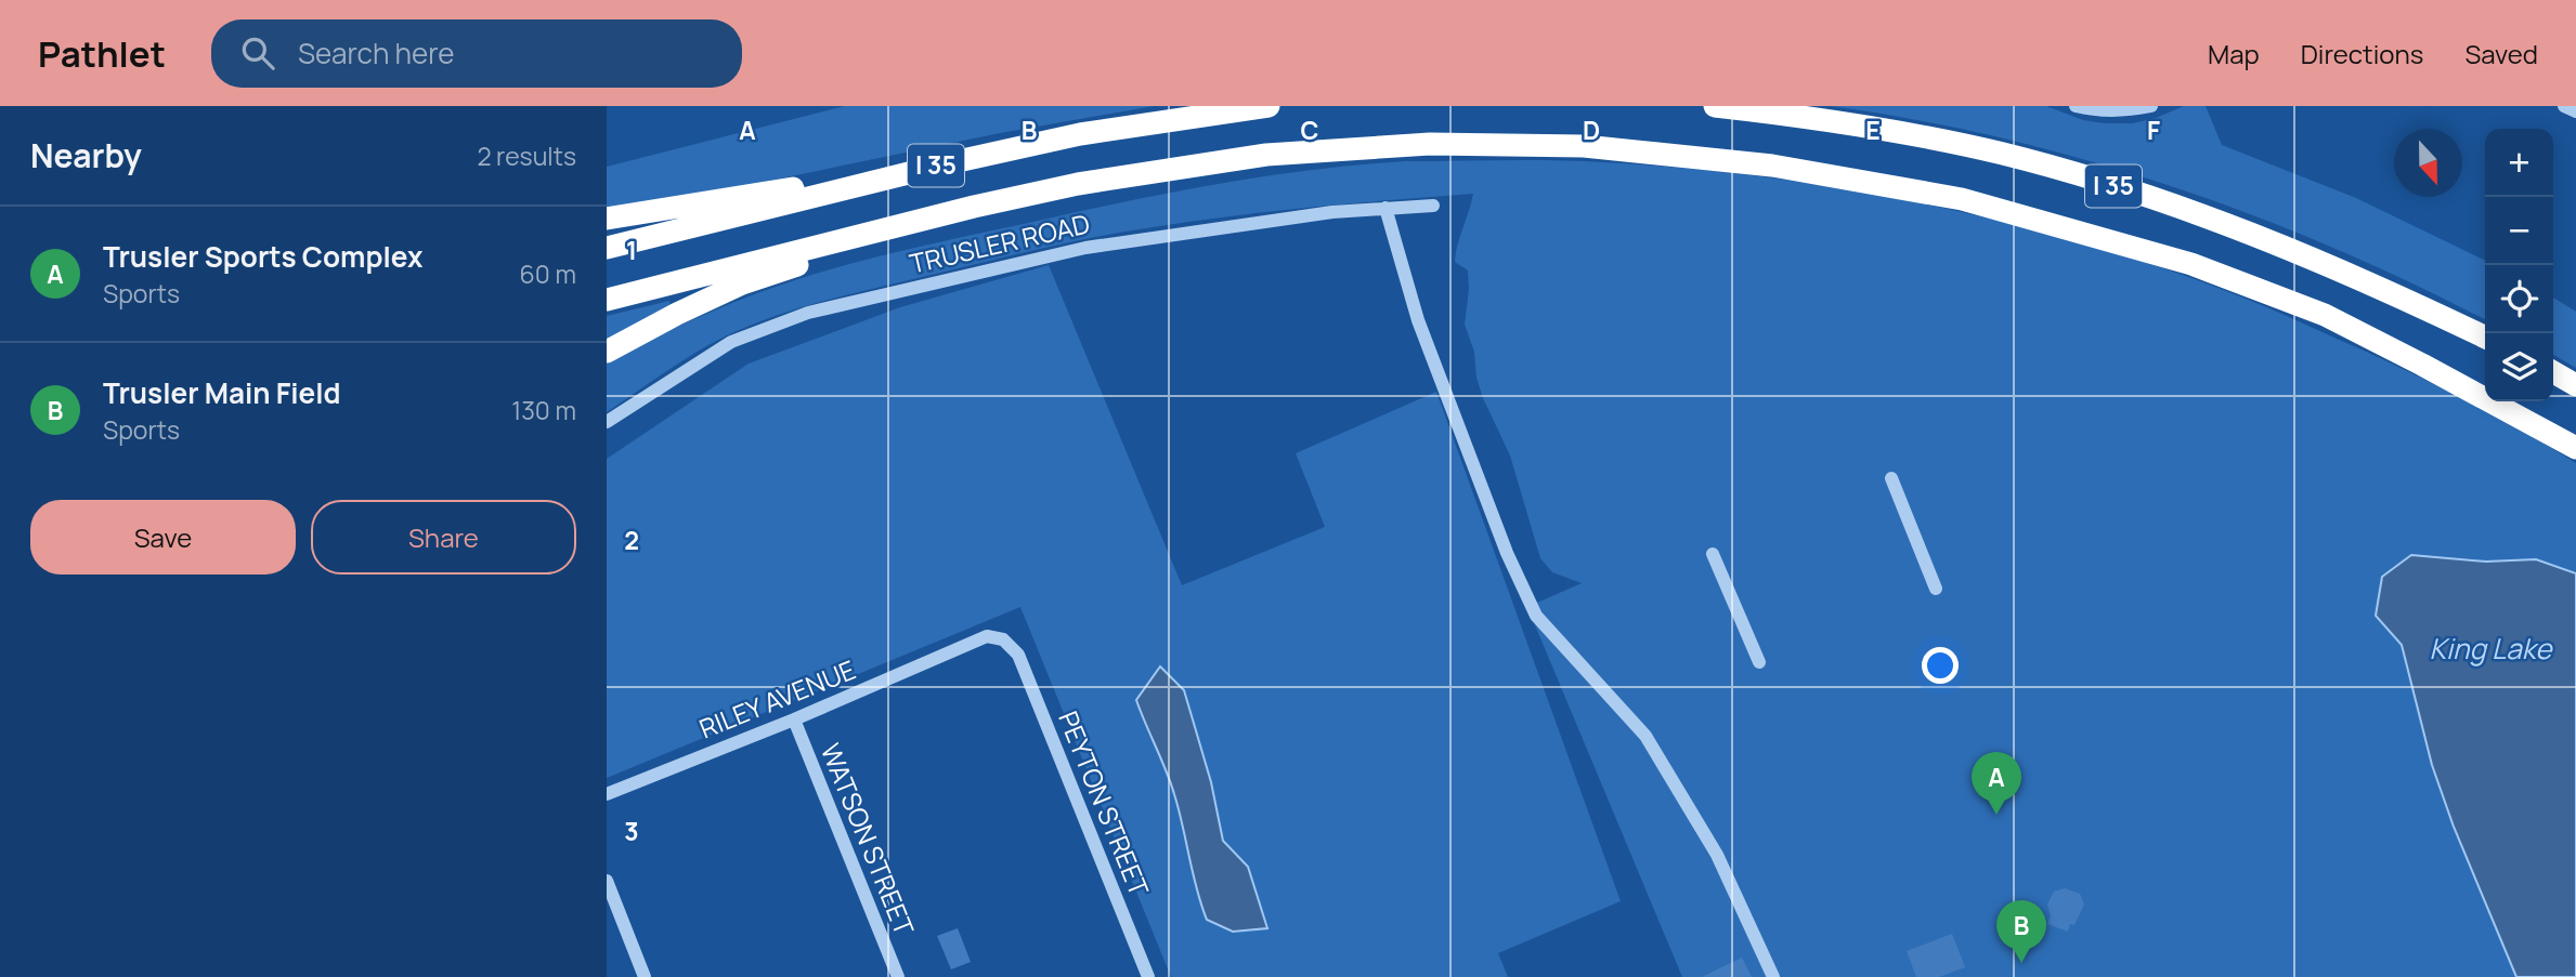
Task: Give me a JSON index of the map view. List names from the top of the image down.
{
  "streets": {
    "highway": ["I 35"],
    "street": [
      "TRUSLER ROAD",
      "RILEY AVENUE",
      "PEYTON STREET",
      "WATSON STREET"
    ]
  },
  "crossings": [
    ["RILEY AVENUE", "PEYTON STREET"],
    ["RILEY AVENUE", "WATSON STREET"]
  ],
  "water": ["King Lake"],
  "north": "bottom",
  "page": {
    "header": "Pathlet",
    "search": "Search here",
    "nav": ["Map", "Directions", "Saved"],
    "heading": ["Nearby", "2 results"],
    "map_buttons": ["+", "−"],
    "list": [
      {
        "mark": "A",
        "name": "Trusler Sports Complex",
        "note": "Sports",
        "value": "60 m"
      },
      {
        "mark": "B",
        "name": "Trusler Main Field",
        "note": "Sports",
        "value": "130 m"
      }
    ],
    "buttons": ["Save", "Share"],
    "pins": ["A", "B"]
  },
  "grid": {
    "columns": [
      "A",
      "B",
      "C",
      "D",
      "E",
      "F"
    ],
    "rows": ["1", "2", "3"]
  }
}
